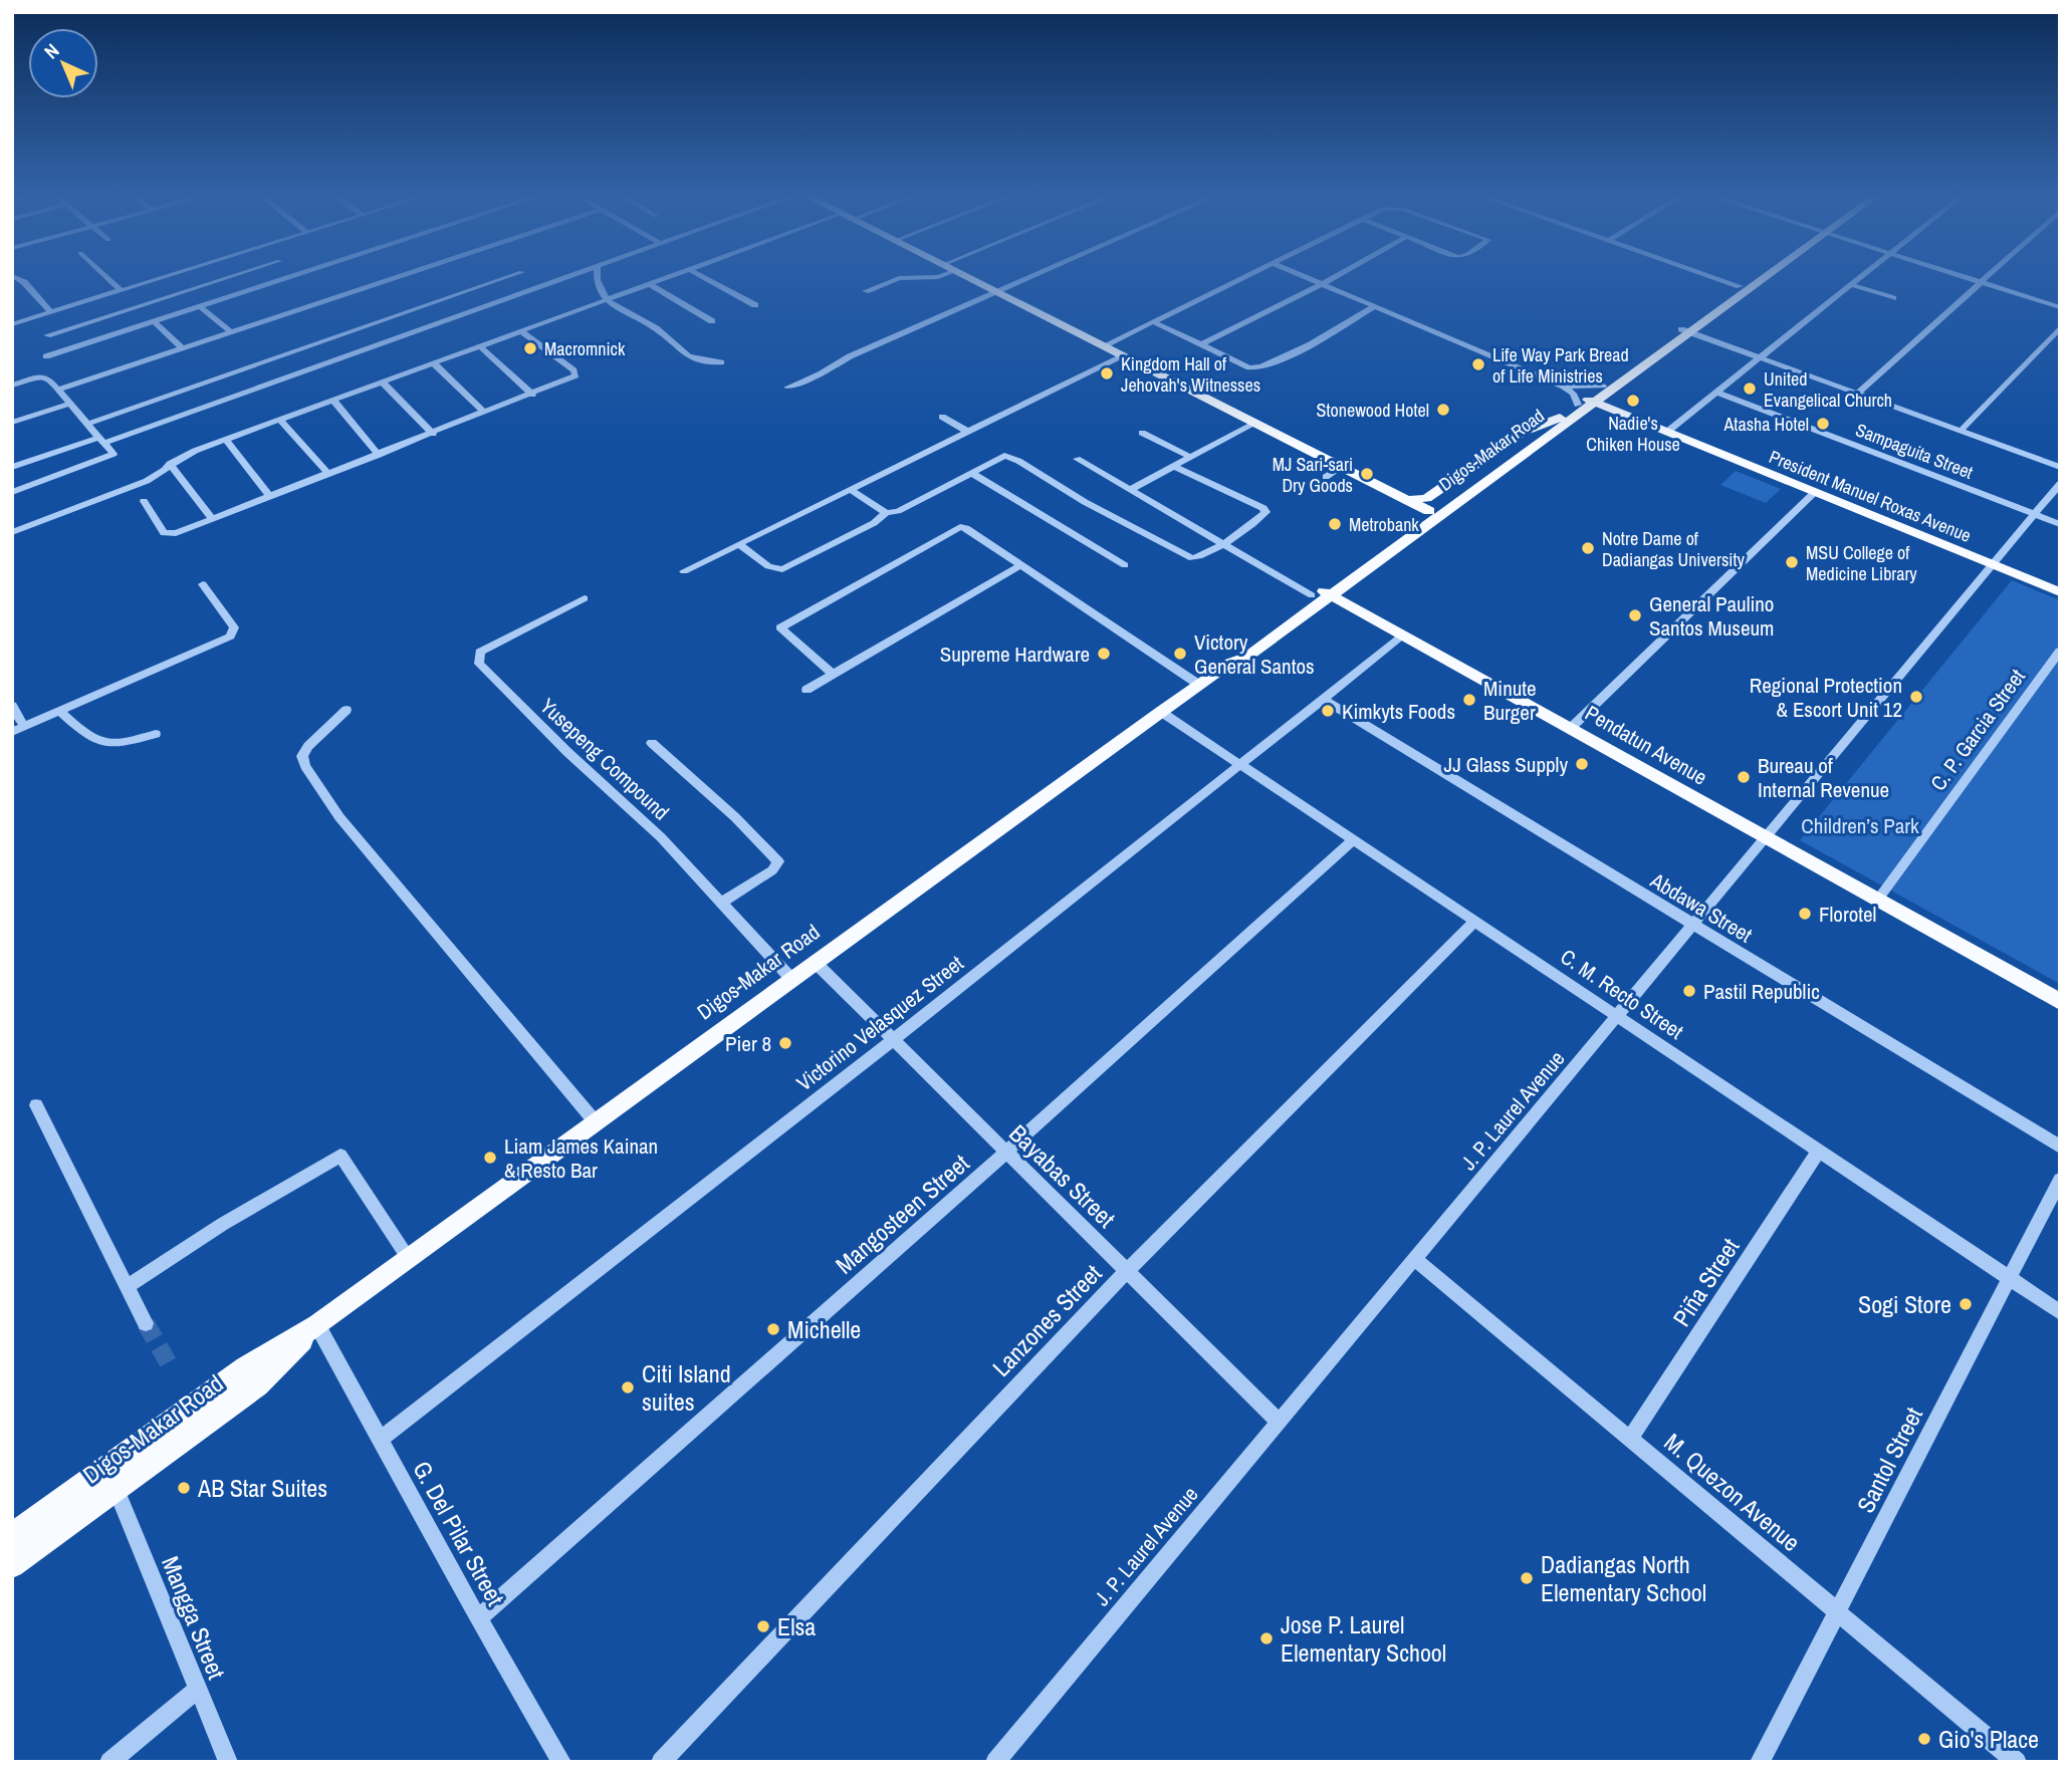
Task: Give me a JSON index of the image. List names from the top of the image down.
{
  "streets": {
    "main road": ["Digos-Makar Road", "President Manuel Roxas Avenue", "Pendatun Avenue"],
    "street": [
      "Sampaguita Street",
      "C. P. Garcia Street",
      "Yusepeng Compound",
      "Abdawa Street",
      "C. M. Recto Street",
      "Victorino Velasquez Street",
      "J. P. Laurel Avenue",
      "Bayabas Street",
      "Mangosteen Street",
      "Piña Street",
      "Lanzones Street",
      "Santol Street",
      "M. Quezon Avenue",
      "G. Del Pilar Street",
      "Mangga Street"
    ]
  },
  "crossings": [
    ["Digos-Makar Road", "President Manuel Roxas Avenue"],
    ["Digos-Makar Road", "Pendatun Avenue"],
    ["Digos-Makar Road", "Yusepeng Compound"],
    ["Digos-Makar Road", "C. M. Recto Street"],
    ["Digos-Makar Road", "Bayabas Street"],
    ["Digos-Makar Road", "G. Del Pilar Street"],
    ["Digos-Makar Road", "Mangga Street"],
    ["Sampaguita Street", "J. P. Laurel Avenue"],
    ["President Manuel Roxas Avenue", "J. P. Laurel Avenue"],
    ["C. P. Garcia Street", "Pendatun Avenue"],
    ["Pendatun Avenue", "Victorino Velasquez Street"],
    ["Pendatun Avenue", "J. P. Laurel Avenue"],
    ["Abdawa Street", "Victorino Velasquez Street"],
    ["Abdawa Street", "J. P. Laurel Avenue"],
    ["C. M. Recto Street", "Victorino Velasquez Street"],
    ["C. M. Recto Street", "J. P. Laurel Avenue"],
    ["C. M. Recto Street", "Mangosteen Street"],
    ["C. M. Recto Street", "Piña Street"],
    ["C. M. Recto Street", "Lanzones Street"],
    ["C. M. Recto Street", "Santol Street"],
    ["Victorino Velasquez Street", "Bayabas Street"],
    ["Victorino Velasquez Street", "G. Del Pilar Street"],
    ["J. P. Laurel Avenue", "Bayabas Street"],
    ["J. P. Laurel Avenue", "M. Quezon Avenue"],
    ["Bayabas Street", "Mangosteen Street"],
    ["Bayabas Street", "Lanzones Street"],
    ["Mangosteen Street", "G. Del Pilar Street"],
    ["Piña Street", "M. Quezon Avenue"],
    ["Santol Street", "M. Quezon Avenue"]
  ],
  "parks": ["Children’s Park"],
  "places": [
    "Macromnick",
    "Life Way Park Bread of Life Ministries",
    "Kingdom Hall of Jehovah's Witnesses",
    "United Evangelical Church",
    "Nadie's Chiken House",
    "Stonewood Hotel",
    "Atasha Hotel",
    "MJ Sari-sari Dry Goods",
    "Metrobank",
    "Notre Dame of Dadiangas University",
    "MSU College of Medicine Library",
    "General Paulino Santos Museum",
    "Supreme Hardware",
    "Victory General Santos",
    "Regional Protection & Escort Unit 12",
    "Minute Burger",
    "Kimkyts Foods",
    "JJ Glass Supply",
    "Bureau of Internal Revenue",
    "Florotel",
    "Pastil Republic",
    "Pier 8",
    "Liam James Kainan & Resto Bar",
    "Sogi Store",
    "Michelle",
    "Citi Island suites",
    "AB Star Suites",
    "Dadiangas North Elementary School",
    "Elsa",
    "Jose P. Laurel Elementary School",
    "Gio's Place"
  ],
  "north": "top left"
}
